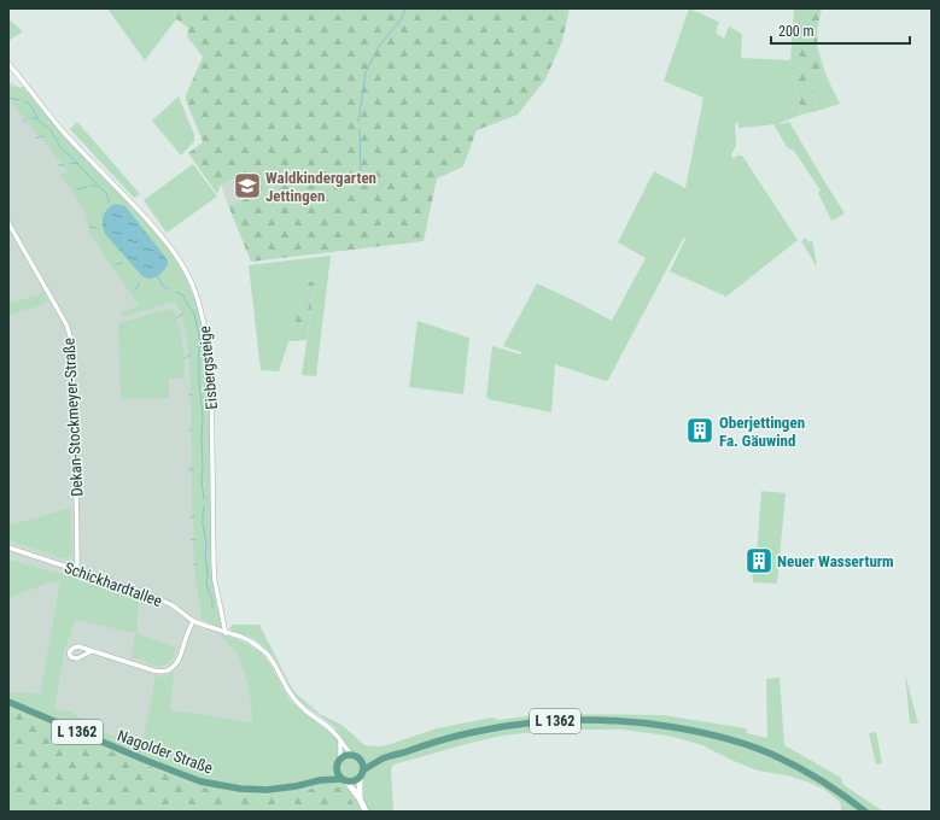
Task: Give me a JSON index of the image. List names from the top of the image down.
{
  "streets": {
    "main road": ["L 1362", "Nagolder Straße"],
    "street": ["Eisbergsteige", "Dekan-Stockmeyer-Straße", "Schickhardtallee"]
  },
  "crossings": [
    ["Eisbergsteige", "Schickhardtallee"],
    ["Dekan-Stockmeyer-Straße", "Schickhardtallee"],
    ["Schickhardtallee", "L 1362"],
    ["Schickhardtallee", "Nagolder Straße"],
    ["L 1362", "Nagolder Straße"]
  ],
  "places": {
    "school or university": ["Waldkindergarten Jettingen"],
    "building": ["Oberjettingen Fa. Gäuwind", "Neuer Wasserturm"]
  },
  "scale_bar": "200 m"
}
